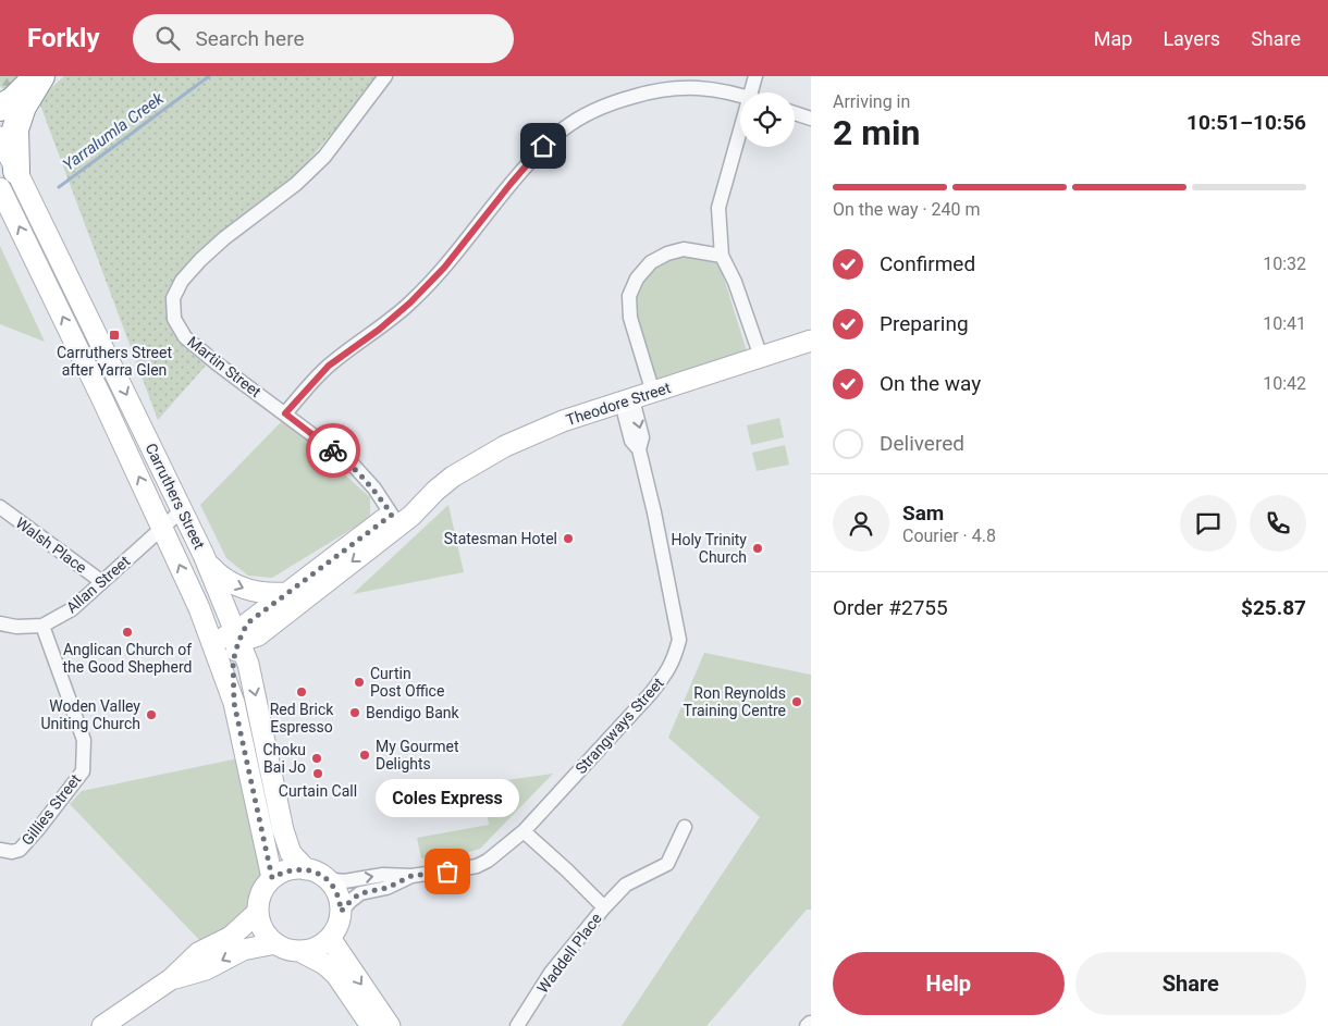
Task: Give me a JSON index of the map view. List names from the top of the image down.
{
  "streets": {
    "main road": ["Theodore Street", "Carruthers Street"],
    "street": [
      "Martin Street",
      "Walsh Place",
      "Allan Street",
      "Strangways Street",
      "Gillies Street",
      "Waddell Place"
    ]
  },
  "crossings": [
    ["Martin Street", "Theodore Street"],
    ["Theodore Street", "Carruthers Street"],
    ["Theodore Street", "Strangways Street"],
    ["Carruthers Street", "Allan Street"],
    ["Carruthers Street", "Strangways Street"],
    ["Walsh Place", "Allan Street"],
    ["Allan Street", "Gillies Street"],
    ["Strangways Street", "Waddell Place"]
  ],
  "water": ["Yarralumla Creek"],
  "places": {
    "transit": ["Carruthers Street after Yarra Glen"],
    "other": [
      "Statesman Hotel",
      "Holy Trinity Church",
      "Anglican Church of the Good Shepherd",
      "Curtin Post Office",
      "Red Brick Espresso",
      "Ron Reynolds Training Centre",
      "Bendigo Bank",
      "Woden Valley Uniting Church",
      "My Gourmet Delights",
      "Choku Bai Jo",
      "Curtain Call",
      "Coles Express"
    ]
  },
  "page": {
    "header": "Forkly",
    "search": "Search here",
    "nav": ["Map", "Layers", "Share"],
    "heading": ["2 min", "Arriving in", "10:51–10:56"],
    "panel": [
      "Sam",
      "Courier · 4.8",
      "Order #2755",
      "$25.87"
    ],
    "bar": "On the way · 240 m",
    "list": [
      ["Confirmed", "10:32"],
      ["Preparing", "10:41"],
      ["On the way", "10:42"],
      "Delivered"
    ],
    "bubble": "Coles Express",
    "buttons": ["Help", "Share"]
  }
}
